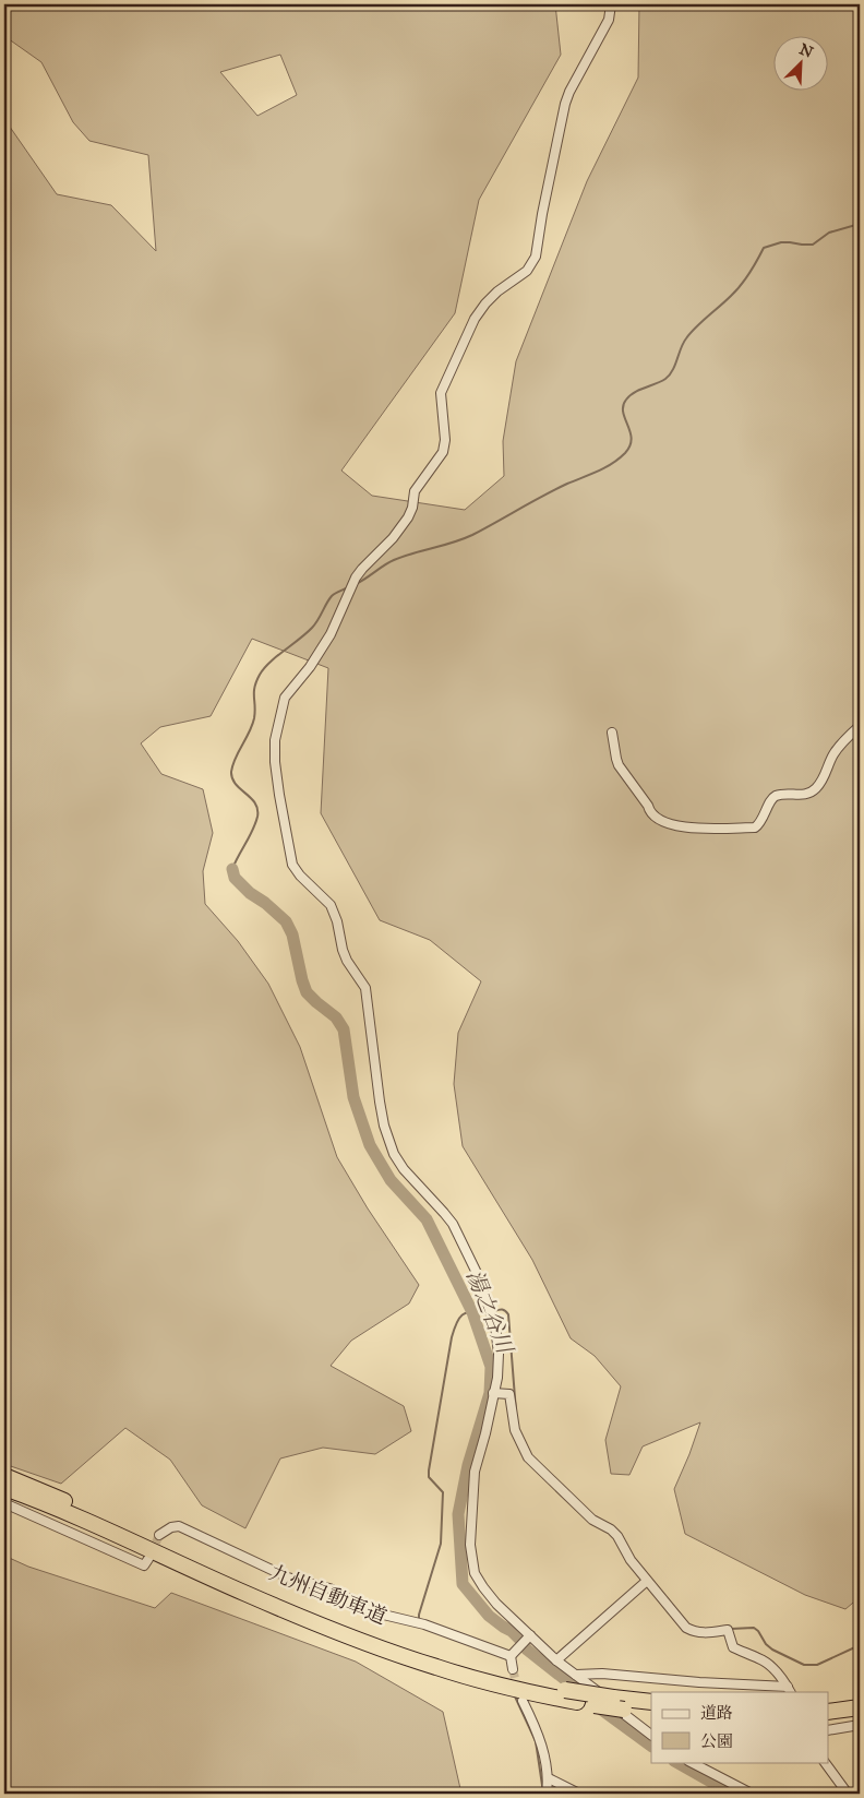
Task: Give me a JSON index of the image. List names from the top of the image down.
{
  "streets": {
    "highway": ["九州自動車道"]
  },
  "water": ["湯之谷川"],
  "legend": ["道路", "公園"],
  "north": "top right"
}
